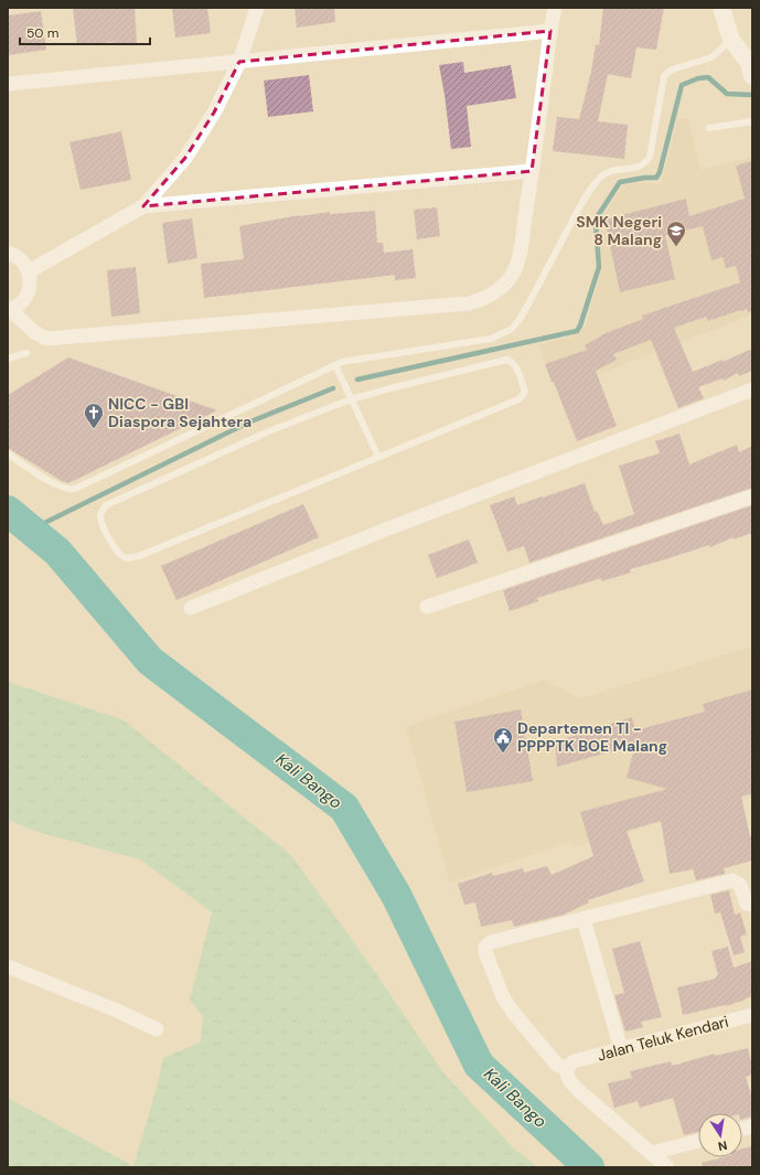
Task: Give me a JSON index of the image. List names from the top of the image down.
{
  "streets": {
    "street": ["Jalan Teluk Kendari"]
  },
  "water": ["Kali Bango"],
  "places": {
    "school or university": ["SMK Negeri 8 Malang"],
    "church": ["NICC - GBI Diaspora Sejahtera"],
    "public building": ["Departemen TI - PPPPTK BOE Malang"]
  },
  "scale_bar": "50 m",
  "north": "bottom"
}
